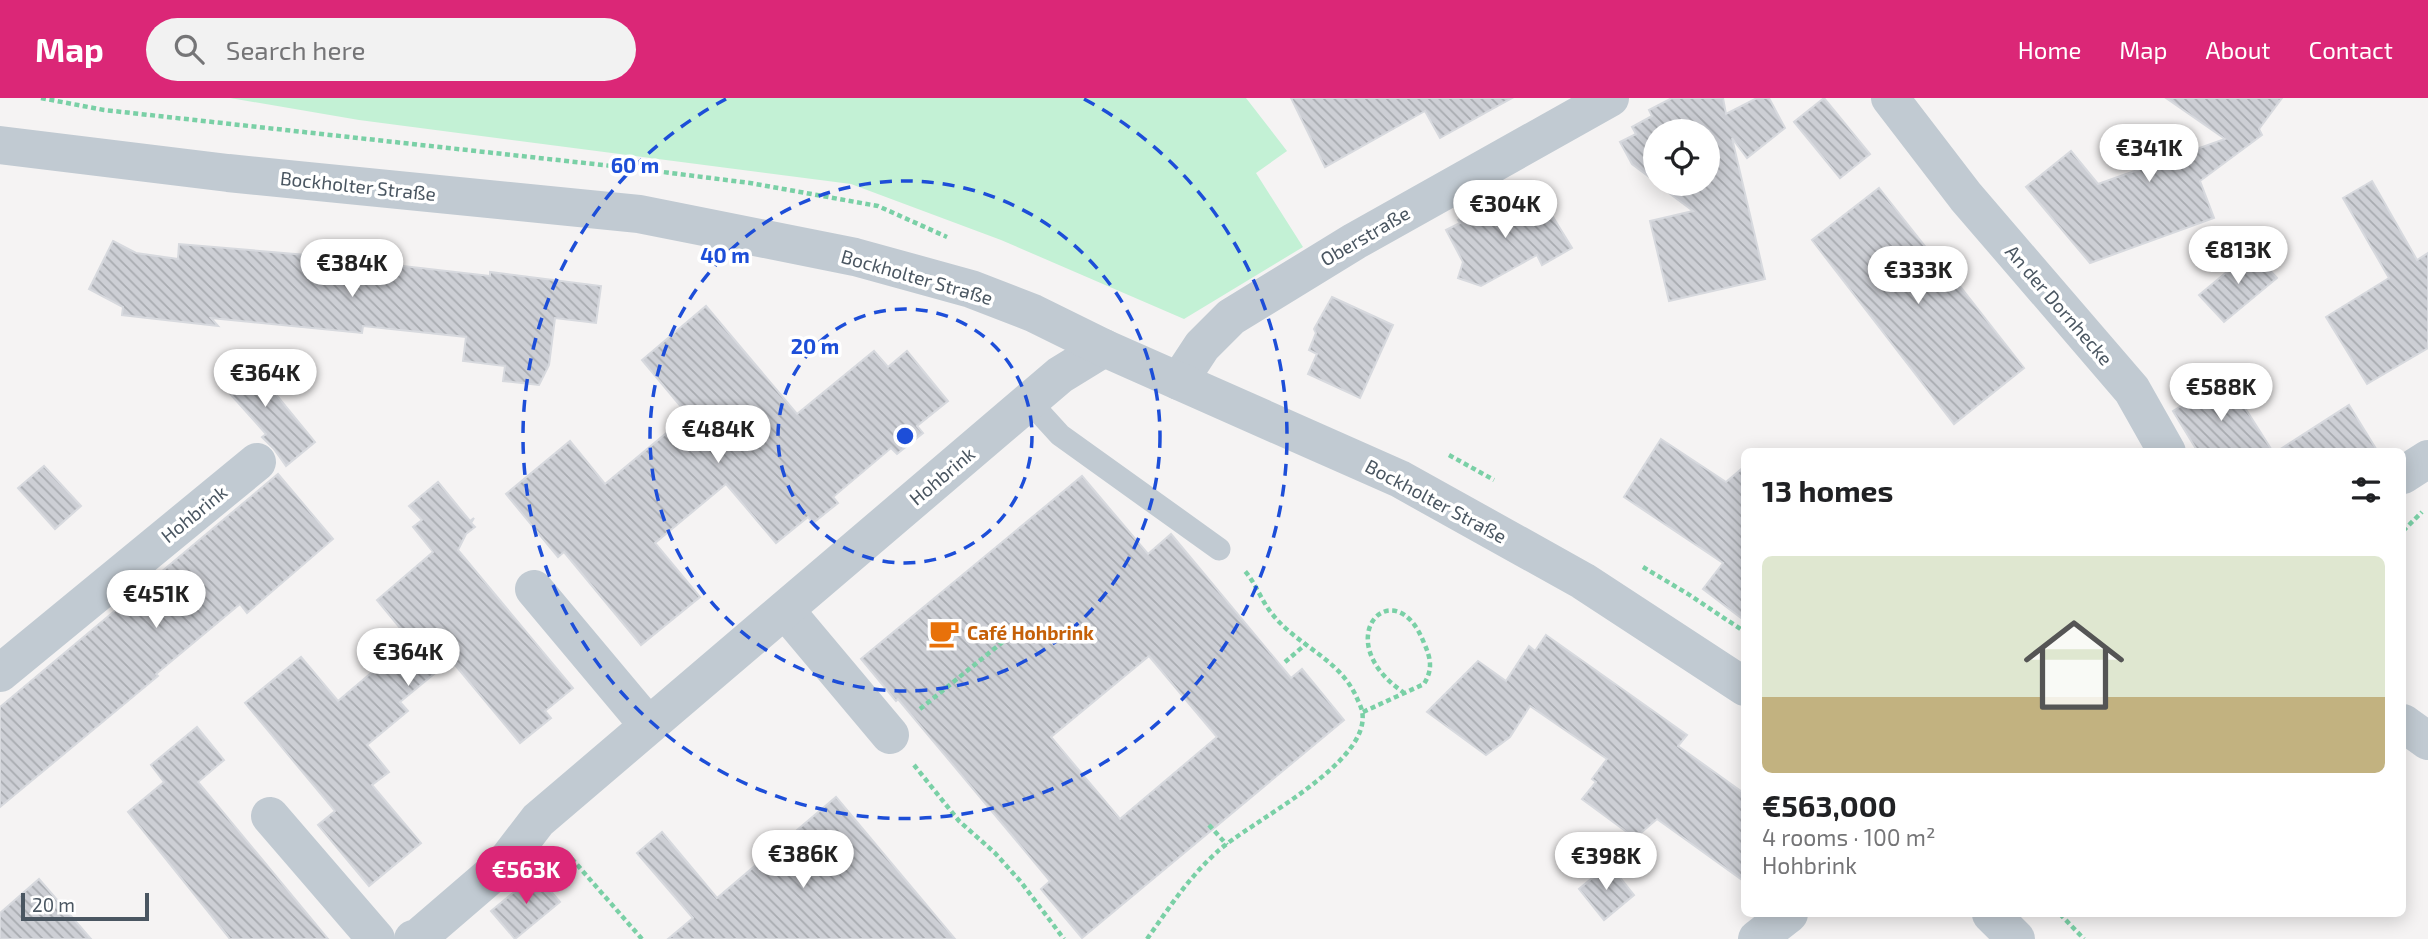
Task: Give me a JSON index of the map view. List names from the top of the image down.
{
  "streets": {
    "street": [
      "Bockholter Straße",
      "Oberstraße",
      "An der Dornhecke",
      "Hohbrink"
    ]
  },
  "crossings": [
    ["Bockholter Straße", "Oberstraße"],
    ["Bockholter Straße", "Hohbrink"]
  ],
  "places": {
    "cafe": ["Café Hohbrink"]
  },
  "scale_bar": "20 m",
  "page": {
    "header": "Map",
    "search": "Search here",
    "nav": [
      "Home",
      "Map",
      "About",
      "Contact"
    ],
    "price": [
      "€341K",
      "€304K",
      "€813K",
      "€384K",
      "€333K",
      "€364K",
      "€588K",
      "€484K",
      "€451K",
      "€364K",
      "€386K",
      "€398K",
      "€563K"
    ],
    "heading": "13 homes",
    "list": [
      {
        "name": "€563,000",
        "note": "4 rooms · 100 m² · Hohbrink"
      }
    ],
    "scale": "20 m"
  },
  "rings": ["60 m", "40 m", "20 m"]
}
